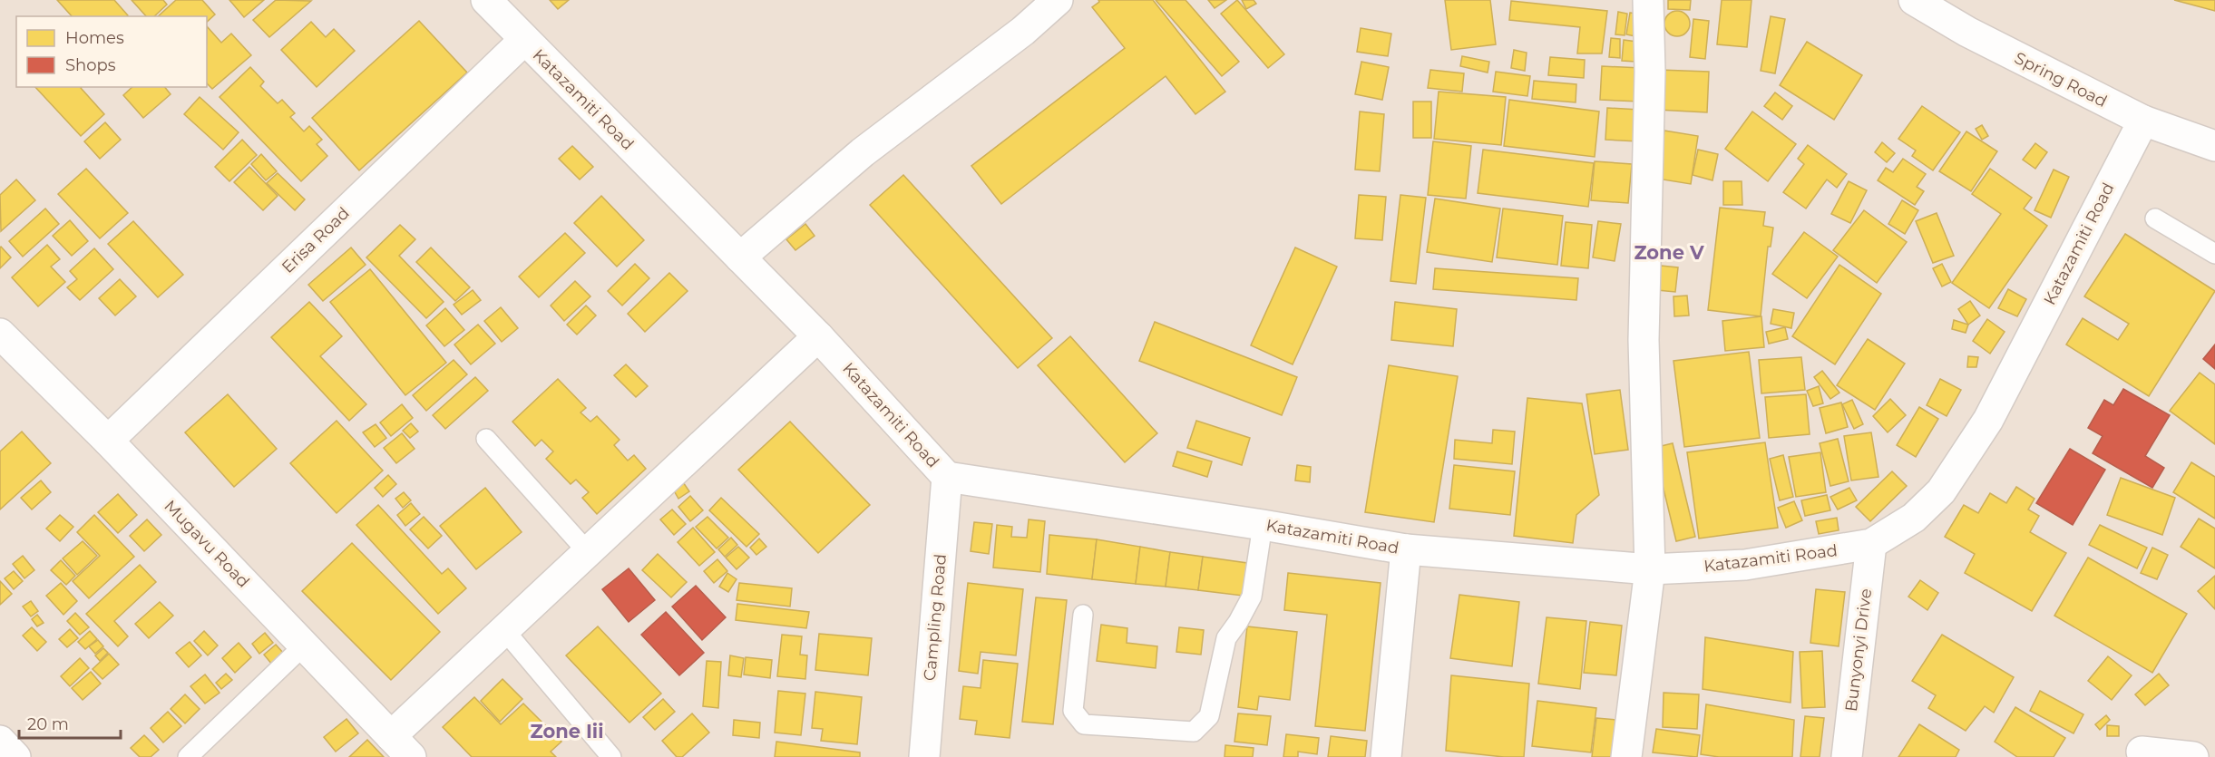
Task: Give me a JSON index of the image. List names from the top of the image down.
{
  "streets": {
    "street": [
      "Spring Road",
      "Katazamiti Road",
      "Erisa Road",
      "Mugavu Road",
      "Campling Road",
      "Bunyonyi Drive"
    ]
  },
  "crossings": [
    ["Spring Road", "Katazamiti Road"],
    ["Katazamiti Road", "Erisa Road"],
    ["Katazamiti Road", "Campling Road"],
    ["Katazamiti Road", "Bunyonyi Drive"],
    ["Erisa Road", "Mugavu Road"]
  ],
  "districts": ["Zone V", "Zone Iii"],
  "legend": ["Homes", "Shops"],
  "scale_bar": "20 m"
}
